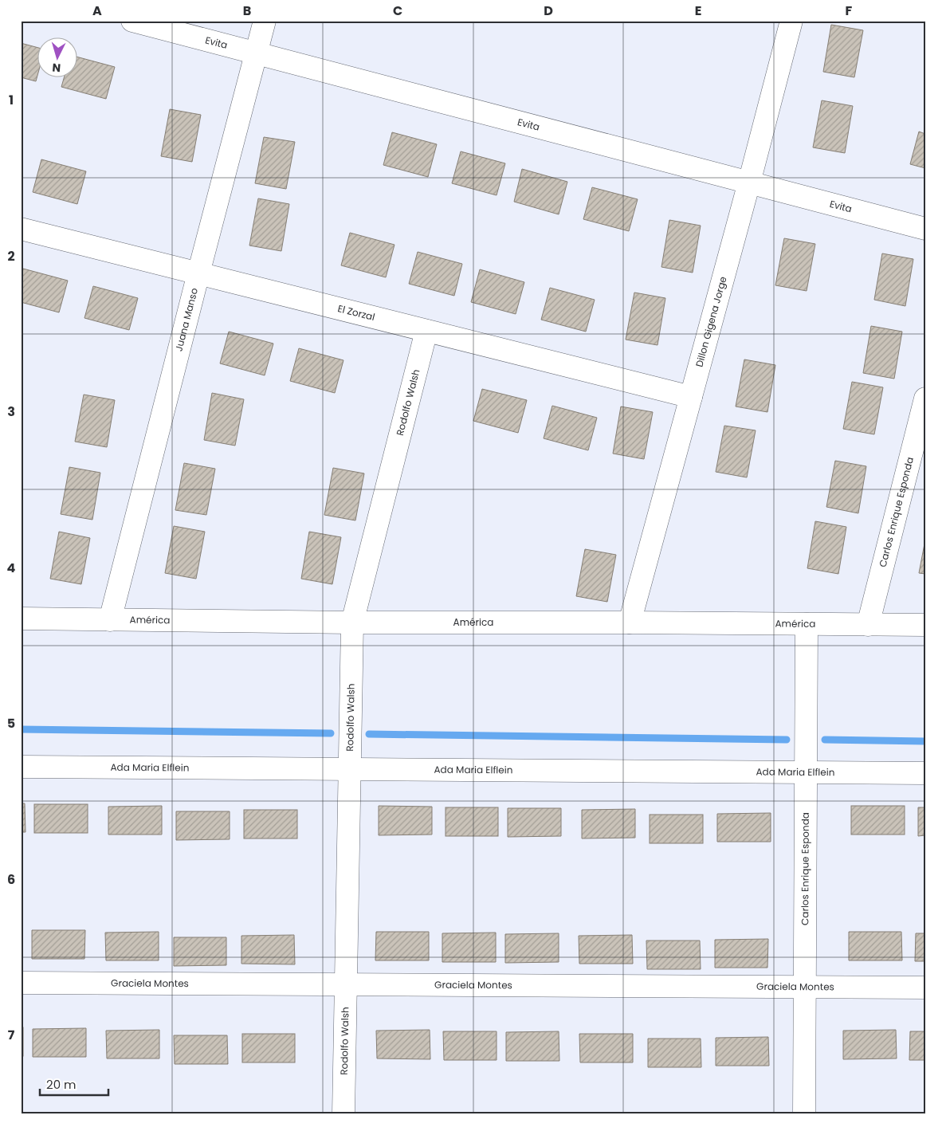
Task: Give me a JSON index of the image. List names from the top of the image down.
{
  "streets": {
    "street": [
      "Evita",
      "El Zorzal",
      "Juana Manso",
      "Dillon Gigena Jorge",
      "Rodolfo Walsh",
      "Carlos Enrique Esponda",
      "América",
      "Ada Maria Elflein",
      "Graciela Montes"
    ]
  },
  "crossings": [
    ["Evita", "Juana Manso"],
    ["Evita", "Dillon Gigena Jorge"],
    ["El Zorzal", "Juana Manso"],
    ["El Zorzal", "Dillon Gigena Jorge"],
    ["El Zorzal", "Rodolfo Walsh"],
    ["Juana Manso", "América"],
    ["Dillon Gigena Jorge", "América"],
    ["Rodolfo Walsh", "América"],
    ["Rodolfo Walsh", "Ada Maria Elflein"],
    ["Rodolfo Walsh", "Graciela Montes"],
    ["Carlos Enrique Esponda", "América"],
    ["Carlos Enrique Esponda", "Ada Maria Elflein"],
    ["Carlos Enrique Esponda", "Graciela Montes"]
  ],
  "scale_bar": "20 m",
  "north": "bottom",
  "grid": {
    "columns": [
      "A",
      "B",
      "C",
      "D",
      "E",
      "F"
    ],
    "rows": [
      "1",
      "2",
      "3",
      "4",
      "5",
      "6",
      "7"
    ]
  }
}
